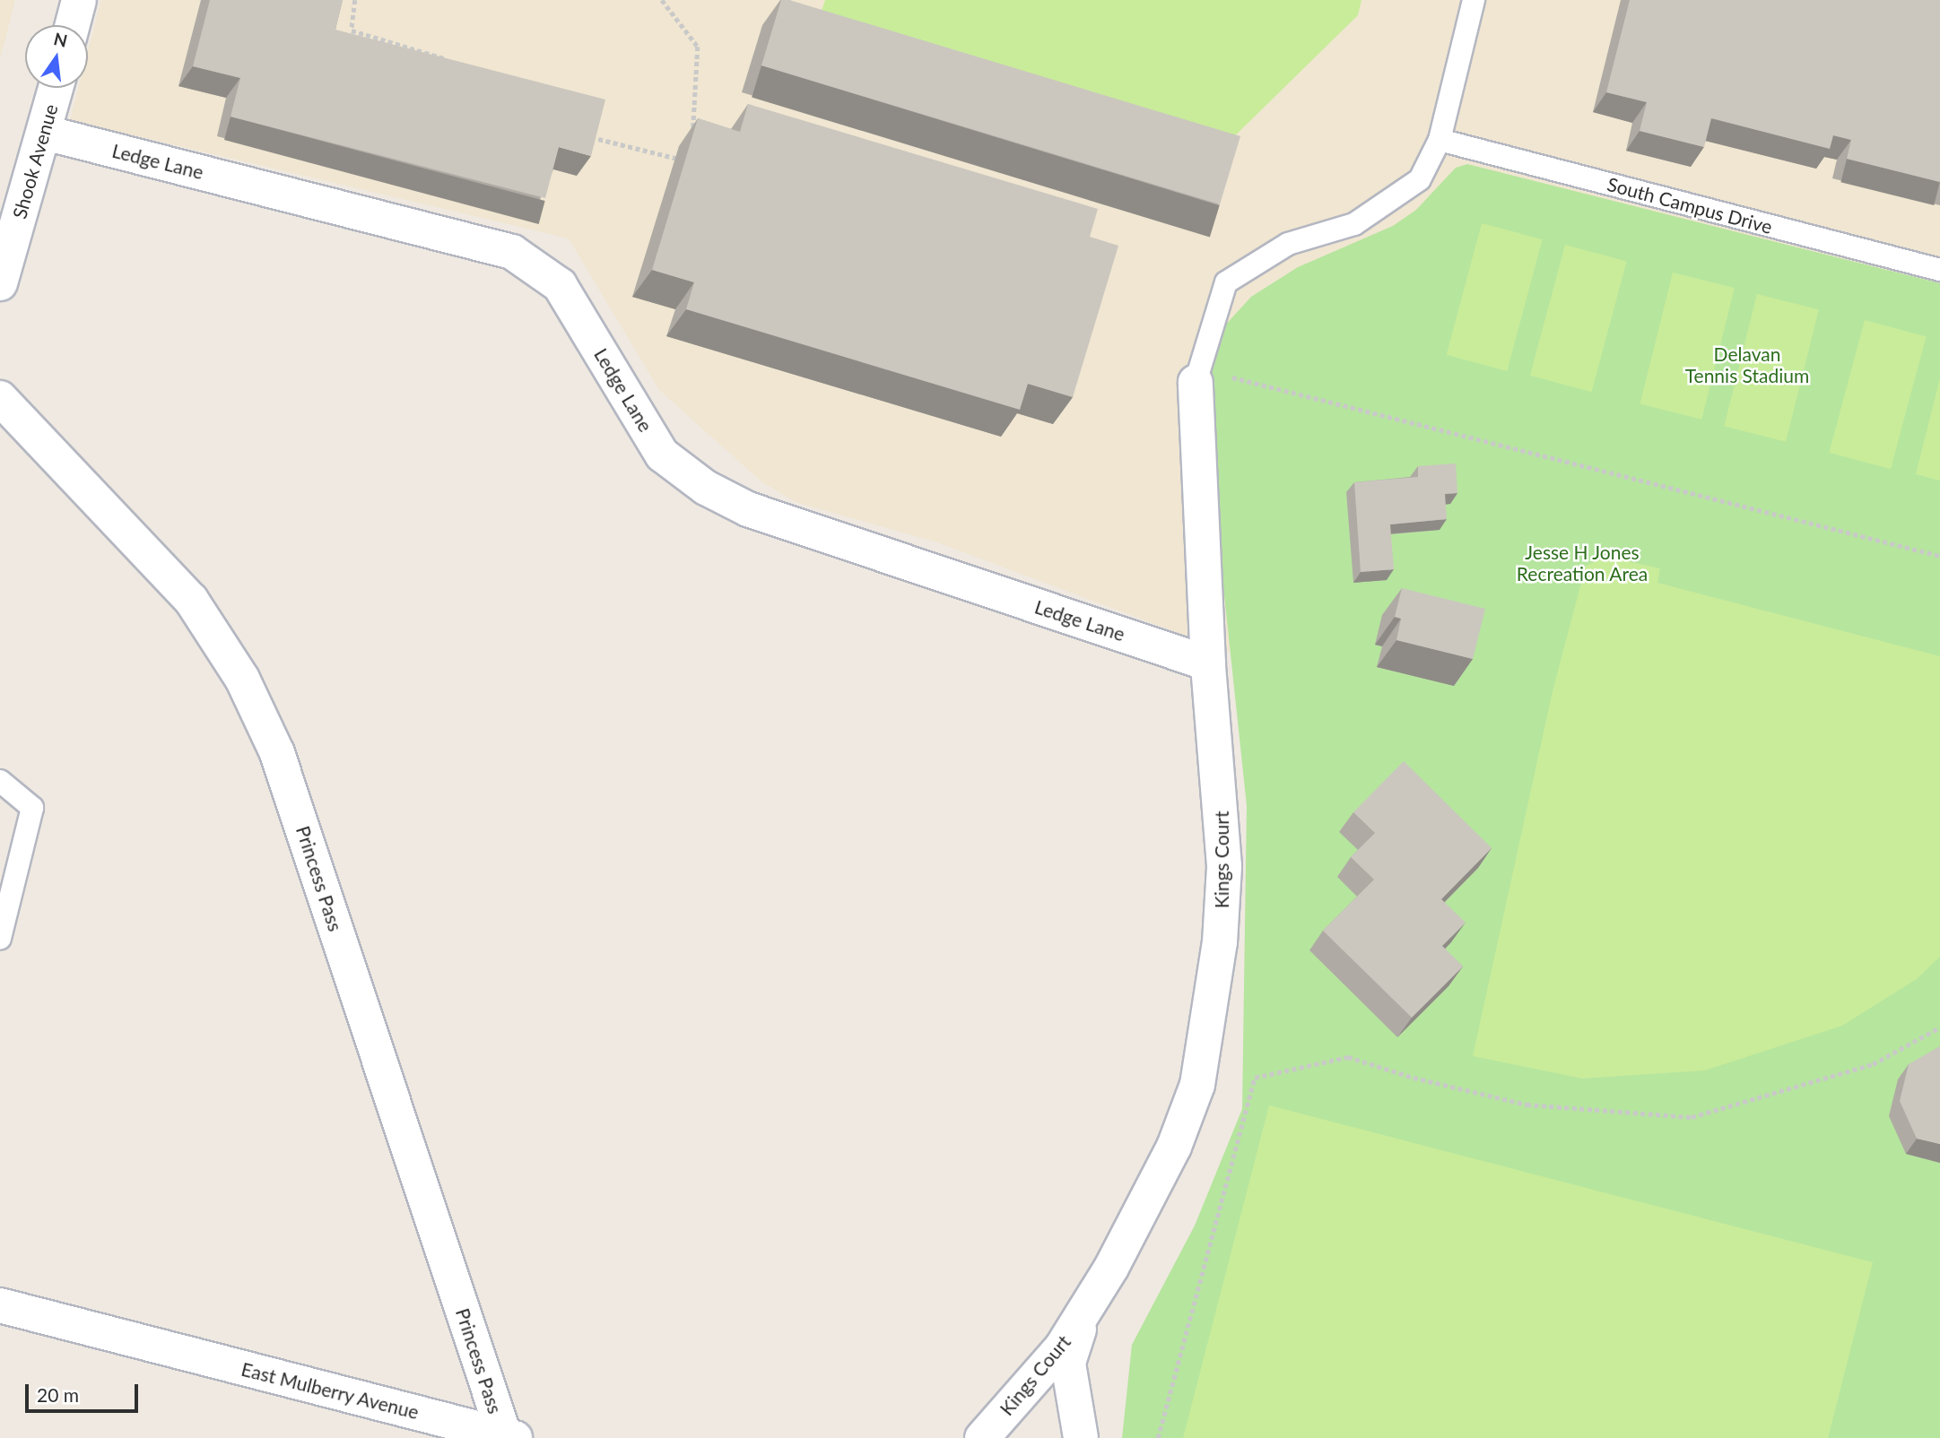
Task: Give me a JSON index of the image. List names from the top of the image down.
{
  "streets": {
    "street": [
      "Shook Avenue",
      "Ledge Lane",
      "Kings Court",
      "Princess Pass",
      "East Mulberry Avenue"
    ],
    "lane": ["South Campus Drive"]
  },
  "crossings": [
    ["Shook Avenue", "Ledge Lane"],
    ["Ledge Lane", "Kings Court"],
    ["Princess Pass", "East Mulberry Avenue"]
  ],
  "parks": ["Delavan Tennis Stadium", "Jesse H Jones Recreation Area"],
  "scale_bar": "20 m",
  "north": "top"
}
